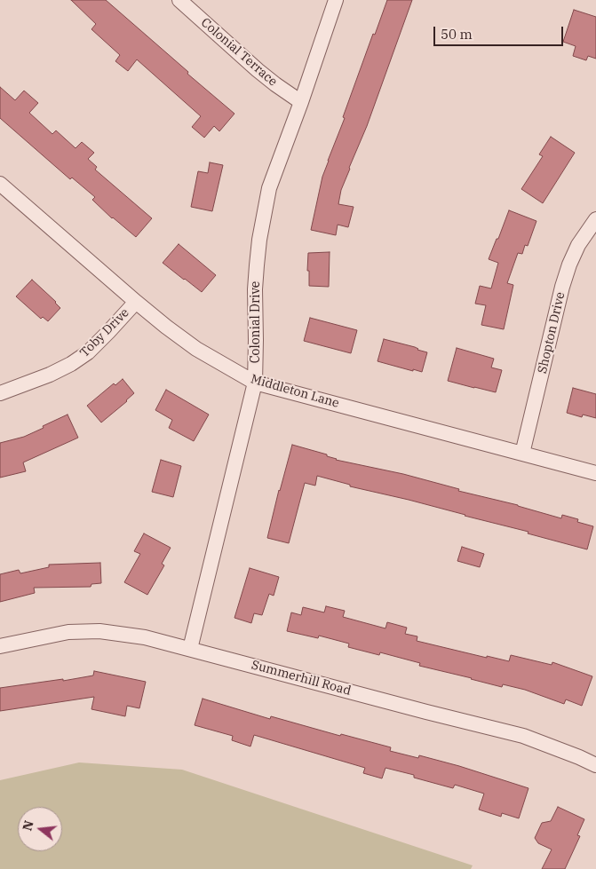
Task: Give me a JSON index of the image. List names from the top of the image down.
{
  "streets": {
    "street": [
      "Colonial Terrace",
      "Colonial Drive",
      "Toby Drive",
      "Shopton Drive",
      "Middleton Lane",
      "Summerhill Road"
    ]
  },
  "crossings": [
    ["Colonial Terrace", "Colonial Drive"],
    ["Colonial Drive", "Middleton Lane"],
    ["Colonial Drive", "Summerhill Road"],
    ["Toby Drive", "Middleton Lane"],
    ["Shopton Drive", "Middleton Lane"]
  ],
  "scale_bar": "50 m",
  "north": "left"
}
